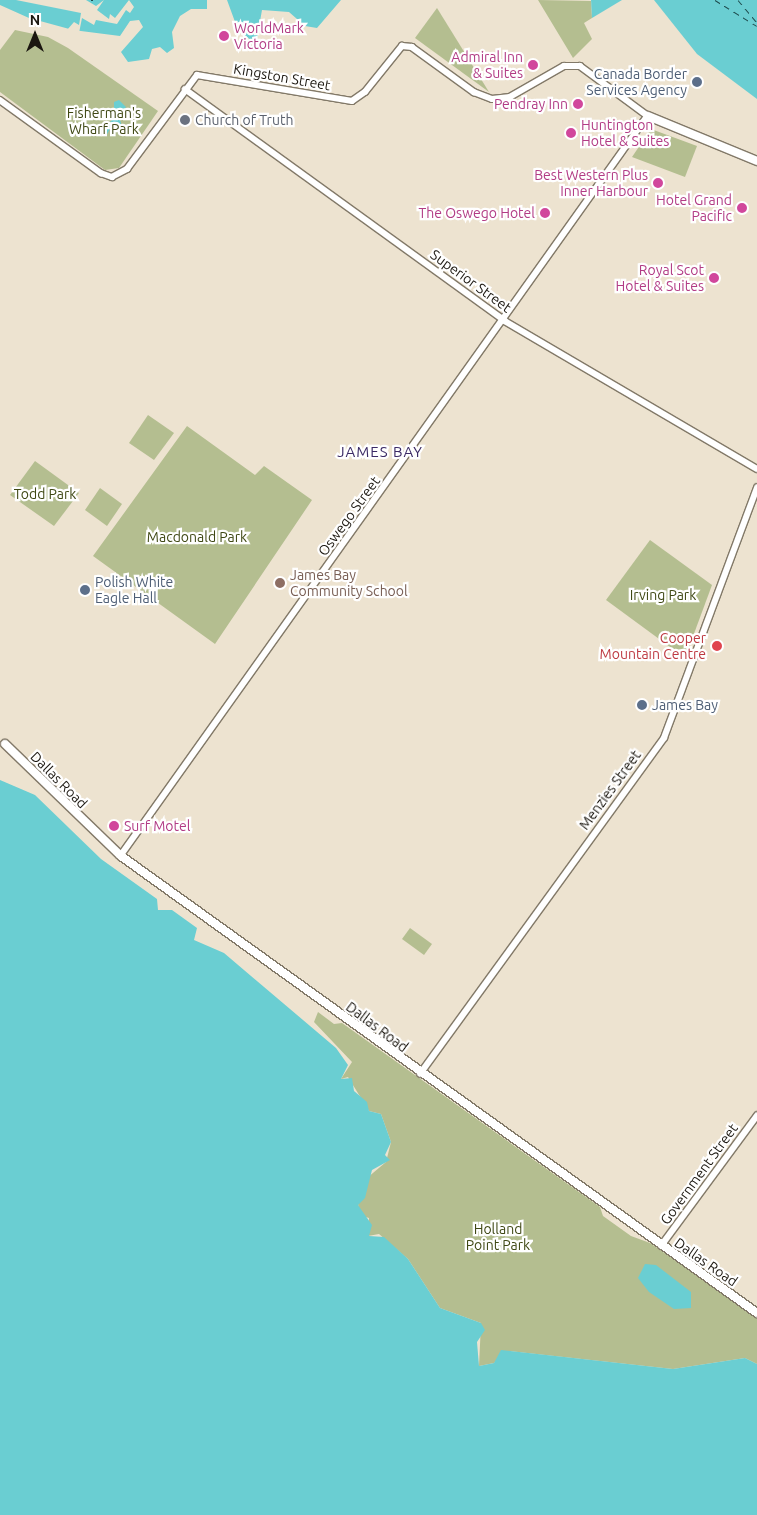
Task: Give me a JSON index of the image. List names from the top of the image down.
{
  "streets": {
    "main road": ["Dallas Road"],
    "street": [
      "Kingston Street",
      "Superior Street",
      "Oswego Street",
      "Menzies Street",
      "Government Street"
    ]
  },
  "crossings": [
    ["Kingston Street", "Superior Street"],
    ["Kingston Street", "Oswego Street"],
    ["Superior Street", "Oswego Street"],
    ["Oswego Street", "Dallas Road"],
    ["Dallas Road", "Menzies Street"],
    ["Dallas Road", "Government Street"]
  ],
  "districts": ["JAMES BAY"],
  "parks": [
    "Fisherman's Wharf Park",
    "Todd Park",
    "Macdonald Park",
    "Irving Park",
    "Holland Point Park"
  ],
  "places": [
    "WorldMark Victoria",
    "Admiral Inn & Suites",
    "Canada Border Services Agency",
    "Pendray Inn",
    "Church of Truth",
    "Huntington Hotel & Suites",
    "Best Western Plus Inner Harbour",
    "Hotel Grand Pacific",
    "The Oswego Hotel",
    "Royal Scot Hotel & Suites",
    "James Bay Community School",
    "Polish White Eagle Hall",
    "Cooper Mountain Centre",
    "James Bay",
    "Surf Motel"
  ],
  "north": "top"
}
